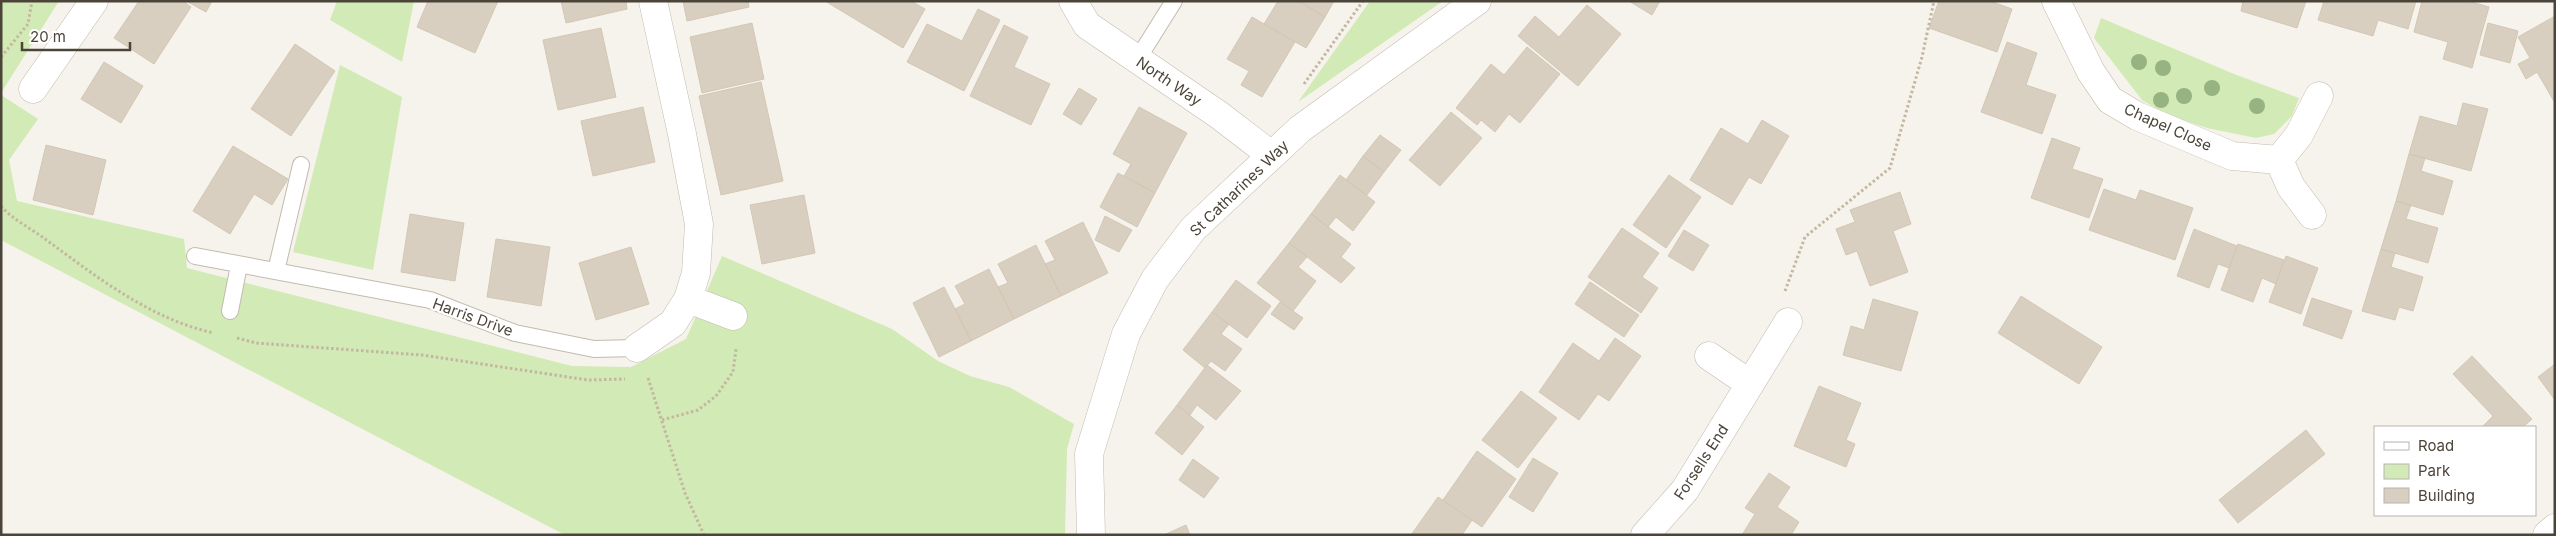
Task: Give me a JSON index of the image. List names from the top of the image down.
{
  "streets": {
    "street": [
      "North Way",
      "Chapel Close",
      "St Catharines Way",
      "Forsells End"
    ],
    "lane": ["Harris Drive"]
  },
  "crossings": [
    ["North Way", "St Catharines Way"]
  ],
  "legend": ["Road", "Park", "Building"],
  "scale_bar": "20 m"
}
